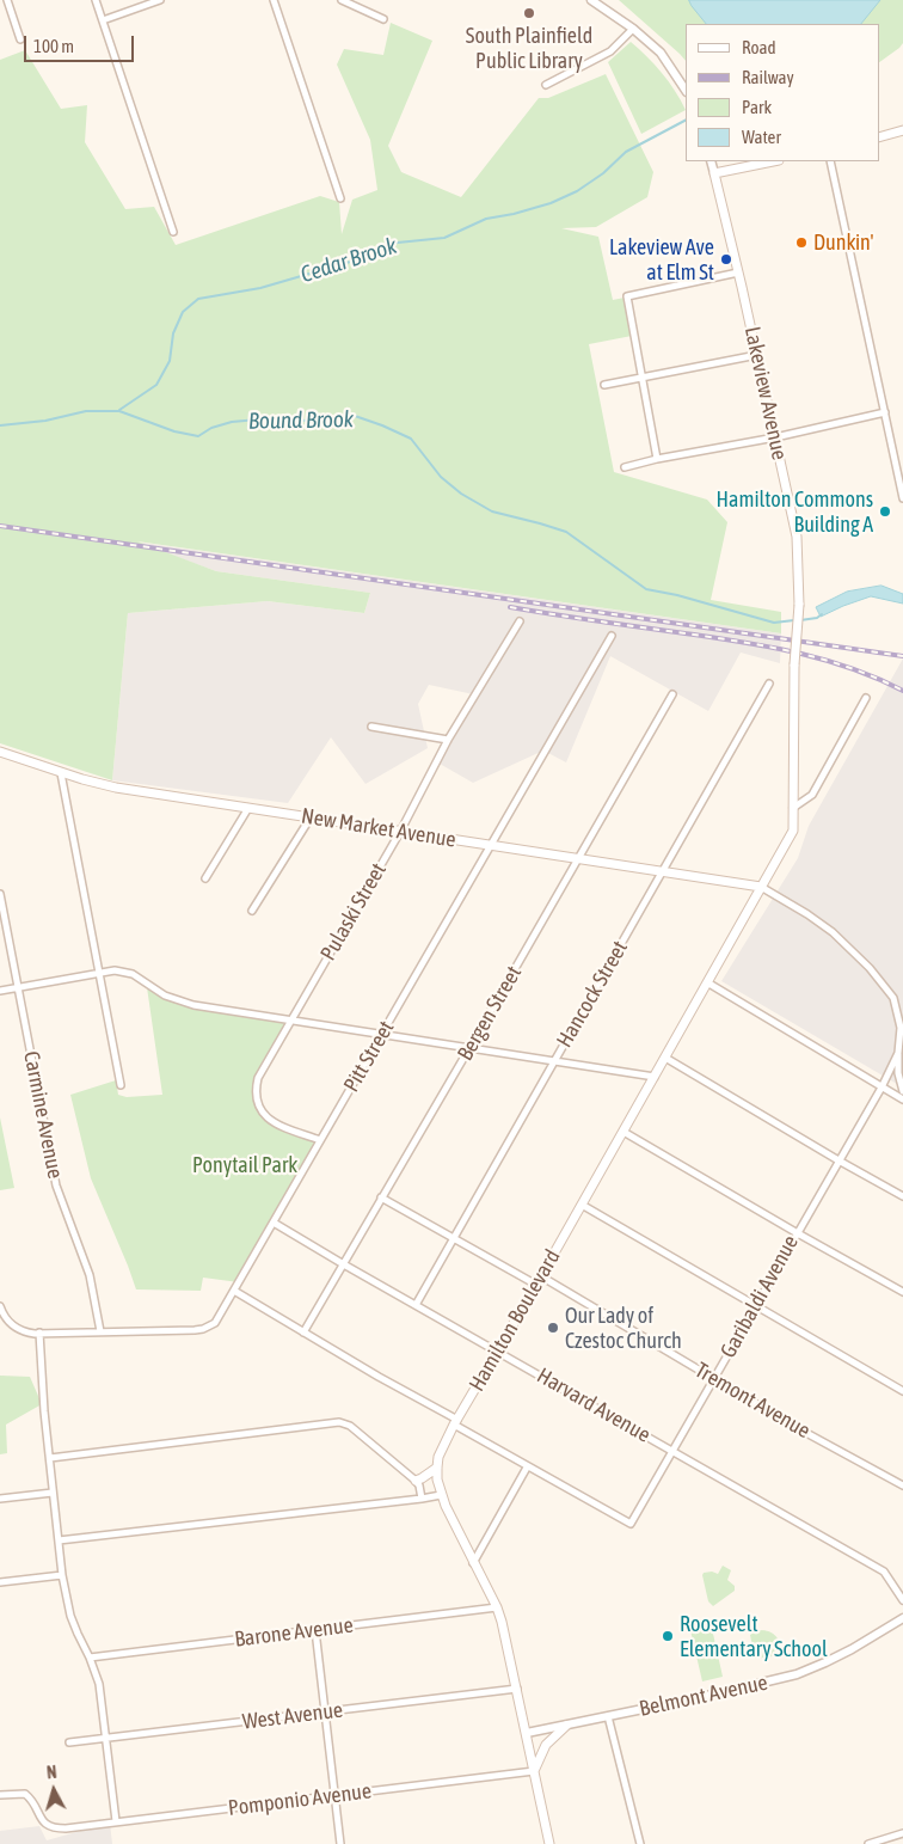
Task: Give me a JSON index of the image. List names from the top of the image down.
{
  "streets": {
    "main road": ["Lakeview Avenue", "New Market Avenue", "Hamilton Boulevard"],
    "street": [
      "Pulaski Street",
      "Hancock Street",
      "Bergen Street",
      "Pitt Street",
      "Carmine Avenue",
      "Garibaldi Avenue",
      "Tremont Avenue",
      "Harvard Avenue",
      "Barone Avenue",
      "Belmont Avenue",
      "West Avenue",
      "Pomponio Avenue"
    ]
  },
  "crossings": [
    ["Lakeview Avenue", "Hamilton Boulevard"],
    ["New Market Avenue", "Pulaski Street"],
    ["New Market Avenue", "Hancock Street"],
    ["New Market Avenue", "Bergen Street"],
    ["New Market Avenue", "Pitt Street"],
    ["New Market Avenue", "Hamilton Boulevard"],
    ["Pulaski Street", "Pitt Street"],
    ["Hancock Street", "Tremont Avenue"],
    ["Hancock Street", "Harvard Avenue"],
    ["Bergen Street", "Tremont Avenue"],
    ["Bergen Street", "Harvard Avenue"],
    ["Pitt Street", "Carmine Avenue"],
    ["Pitt Street", "Harvard Avenue"],
    ["Garibaldi Avenue", "Tremont Avenue"],
    ["Garibaldi Avenue", "Harvard Avenue"],
    ["Hamilton Boulevard", "Tremont Avenue"],
    ["Hamilton Boulevard", "Harvard Avenue"],
    ["Hamilton Boulevard", "Barone Avenue"],
    ["Hamilton Boulevard", "Belmont Avenue"],
    ["Hamilton Boulevard", "West Avenue"],
    ["Hamilton Boulevard", "Pomponio Avenue"]
  ],
  "water": ["Cedar Brook", "Bound Brook"],
  "parks": ["Ponytail Park"],
  "places": [
    "South Plainfield Public Library",
    "Dunkin'",
    "Lakeview Ave at Elm St",
    "Hamilton Commons Building A",
    "Our Lady of Czestoc Church",
    "Roosevelt Elementary School"
  ],
  "legend": [
    "Road",
    "Railway",
    "Park",
    "Water"
  ],
  "scale_bar": "100 m",
  "north": "top"
}
